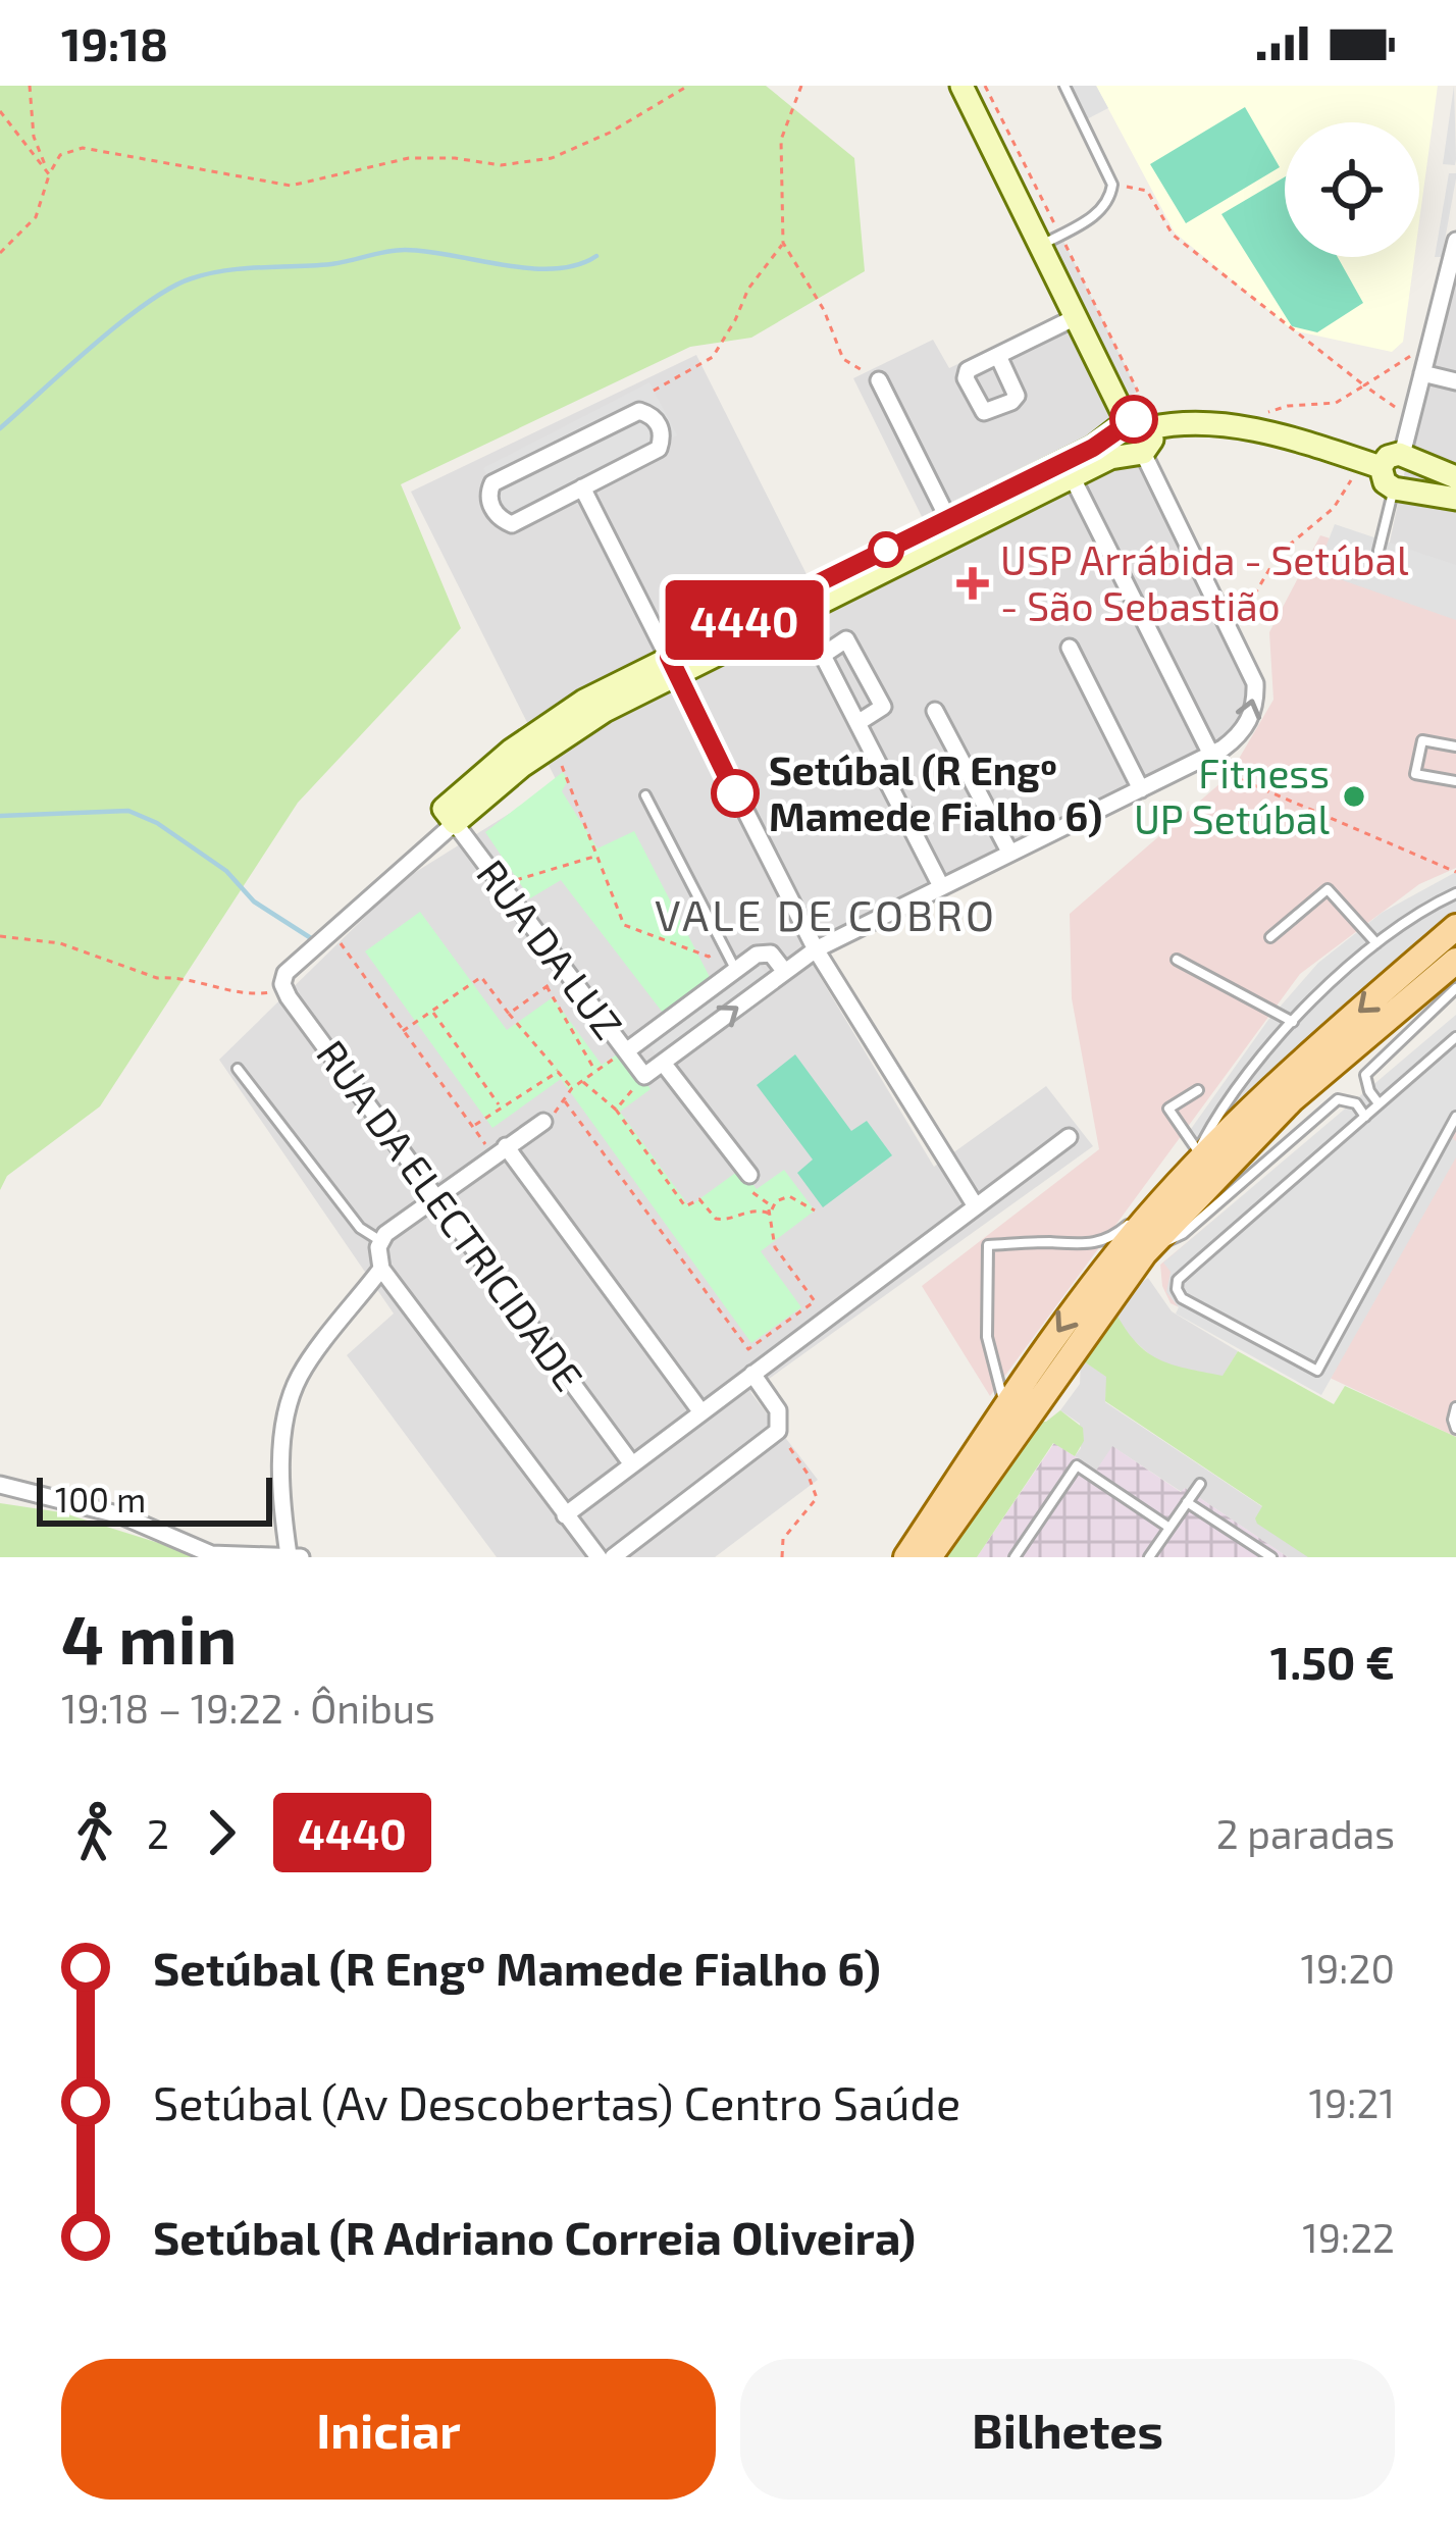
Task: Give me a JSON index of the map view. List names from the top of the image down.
{
  "streets": {
    "street": ["RUA DA LUZ", "RUA DA ELECTRICIDADE"]
  },
  "districts": ["VALE DE COBRO"],
  "places": {
    "health": ["USP Arrábida - Setúbal - São Sebastião"],
    "other": ["Setúbal (R Engº Mamede Fialho 6)", "Fitness UP Setúbal"]
  },
  "lines": ["bus line 4440"],
  "scale_bar": "100 m",
  "page": {
    "status": "19:18",
    "on_map": "4440",
    "scale": "100 m",
    "heading": ["4 min", "19:18 – 19:22 · Ônibus", "1.50 €"],
    "legs": ["2", "4440", "2 paradas"],
    "list": [
      {
        "name": "Setúbal (R Engº Mamede Fialho 6)",
        "value": "19:20"
      },
      {
        "name": "Setúbal (Av Descobertas) Centro Saúde",
        "value": "19:21"
      },
      {
        "name": "Setúbal (R Adriano Correia Oliveira)",
        "value": "19:22"
      }
    ],
    "buttons": ["Iniciar", "Bilhetes"]
  }
}
